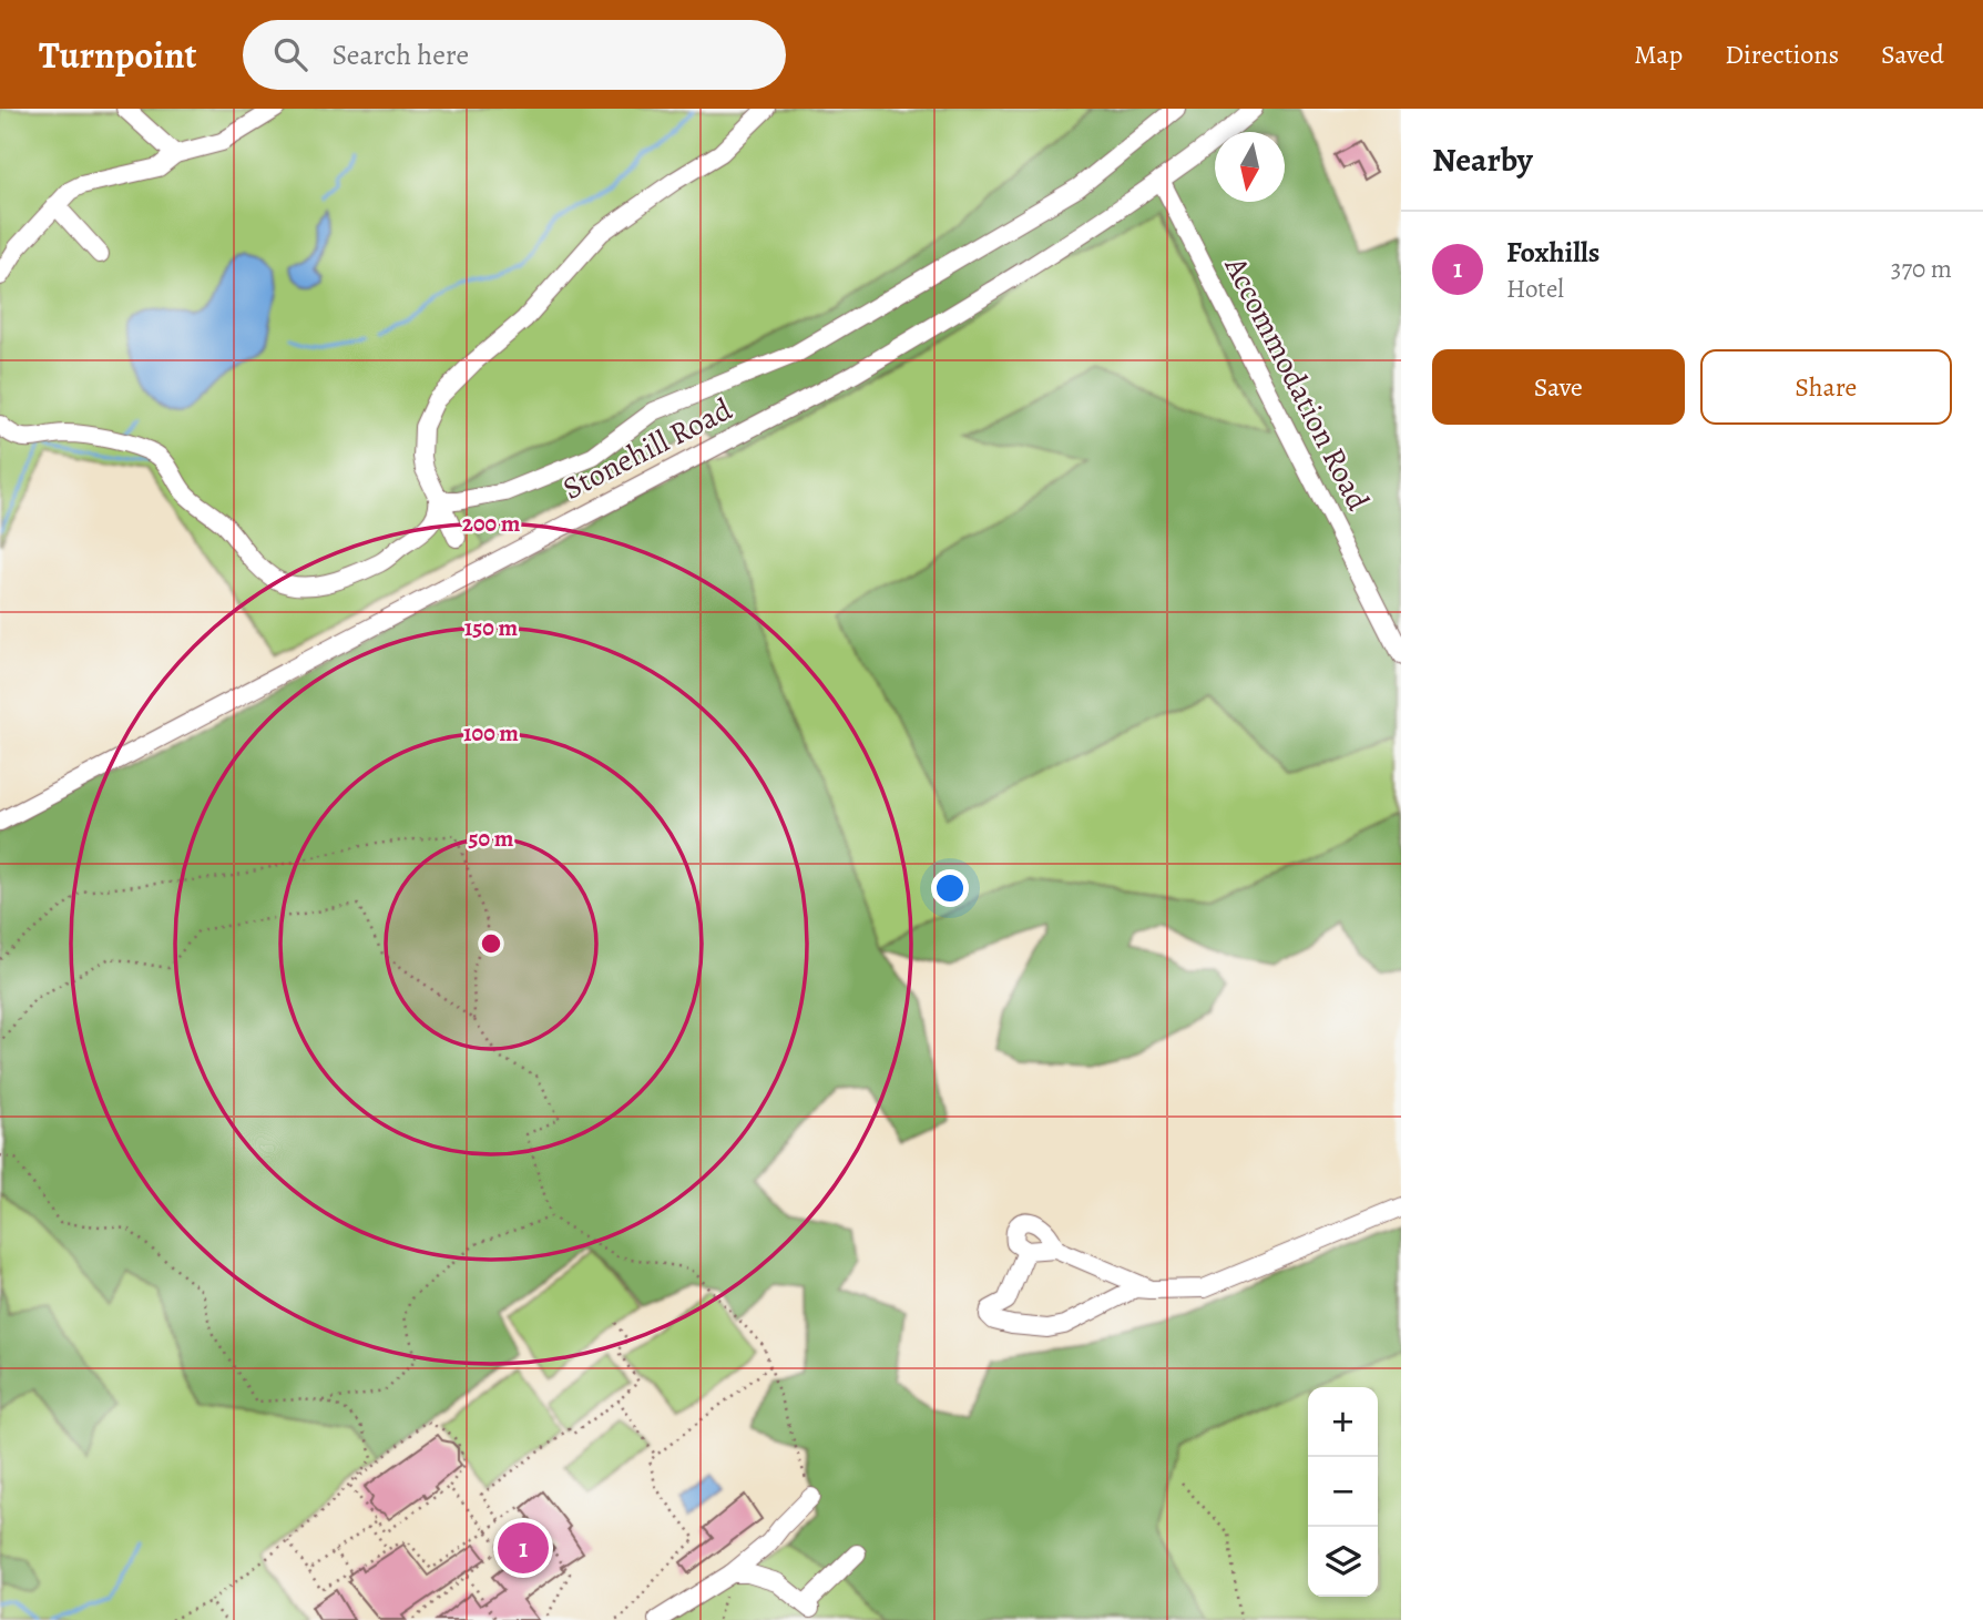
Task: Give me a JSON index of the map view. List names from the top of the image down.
{
  "streets": {
    "street": ["Accommodation Road", "Stonehill Road"]
  },
  "crossings": [
    ["Accommodation Road", "Stonehill Road"]
  ],
  "north": "bottom",
  "page": {
    "header": "Turnpoint",
    "search": "Search here",
    "nav": ["Map", "Directions", "Saved"],
    "heading": "Nearby",
    "list": [
      {
        "mark": "1",
        "name": "Foxhills",
        "note": "Hotel",
        "value": "370 m"
      }
    ],
    "buttons": ["Save", "Share"],
    "map_buttons": ["+", "−"],
    "pins": "1"
  },
  "rings": [
    "200 m",
    "150 m",
    "100 m",
    "50 m"
  ]
}
